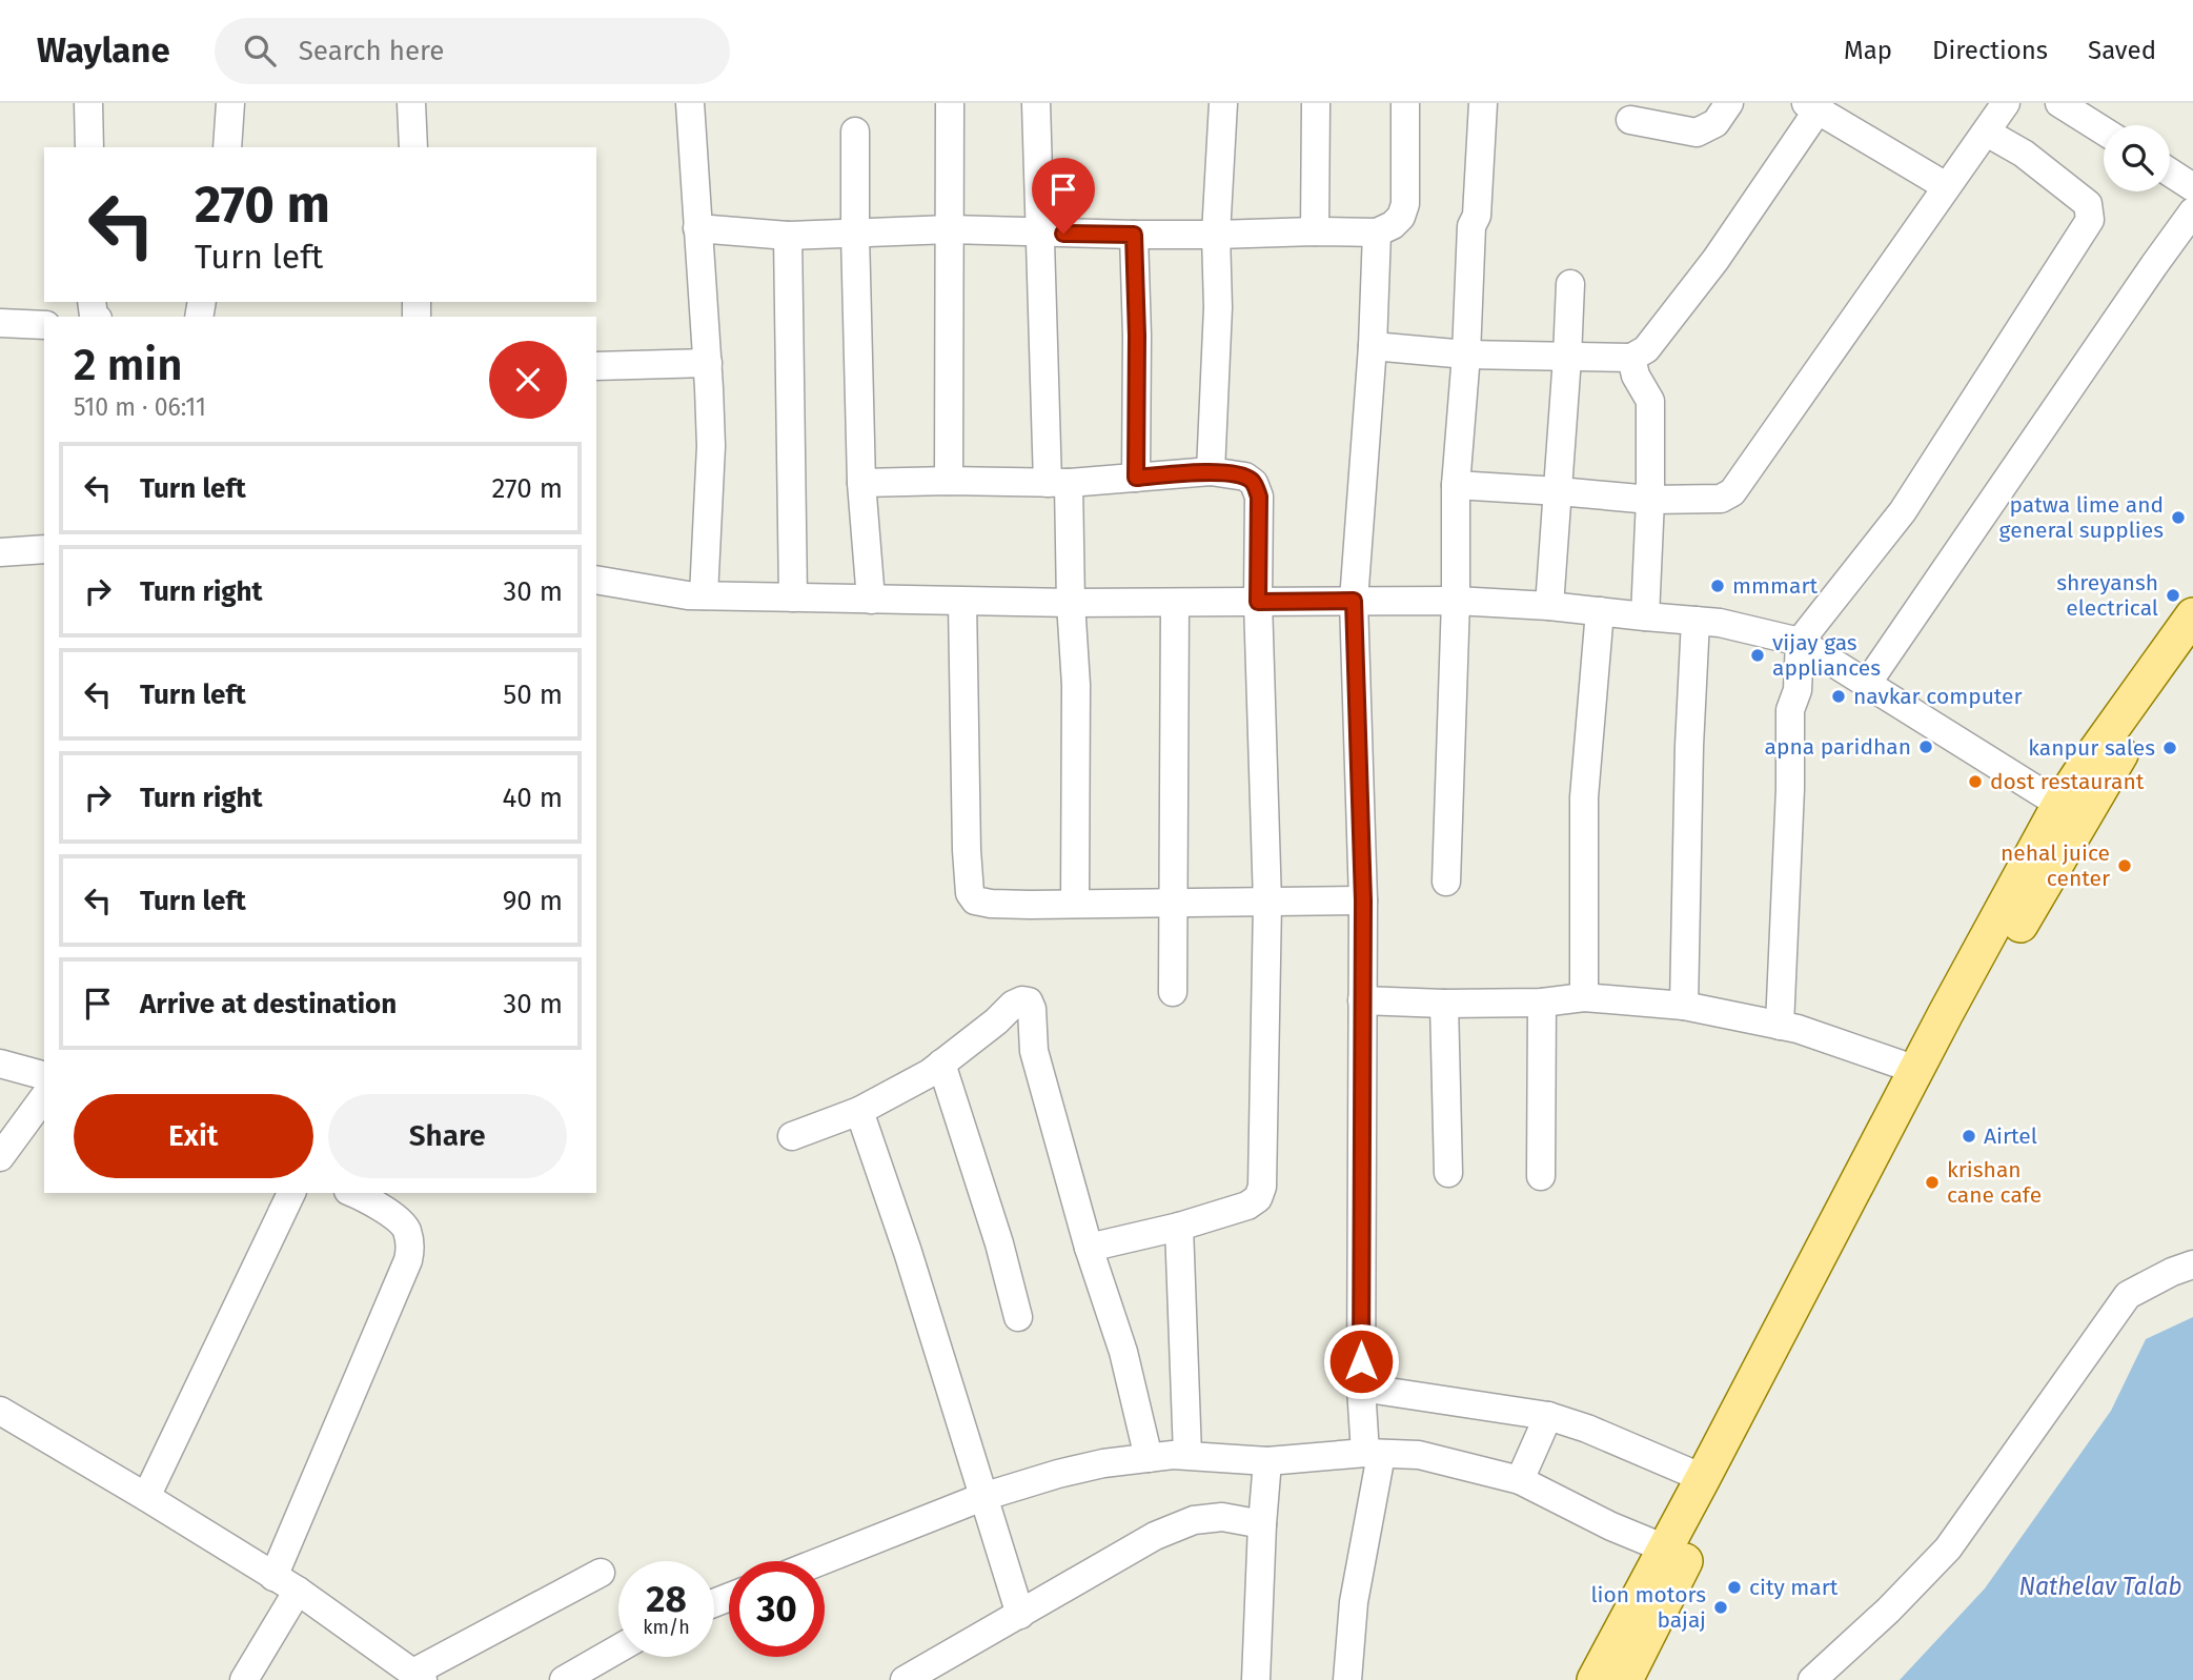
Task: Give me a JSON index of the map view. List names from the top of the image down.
{
  "water": ["Nathelav Talab"],
  "places": [
    "patwa lime and general supplies",
    "mmmart",
    "shreyansh electrical",
    "vijay gas appliances",
    "navkar computer",
    "apna paridhan",
    "kanpur sales",
    "dost restaurant",
    "nehal juice center",
    "Airtel",
    "krishan cane cafe",
    "city mart",
    "lion motors bajaj"
  ],
  "page": {
    "header": "Waylane",
    "search": "Search here",
    "nav": ["Map", "Directions", "Saved"],
    "turn": ["270 m", "Turn left"],
    "heading": ["2 min", "510 m · 06:11"],
    "list": [
      {
        "name": "Turn left",
        "value": "270 m"
      },
      {
        "name": "Turn right",
        "value": "30 m"
      },
      {
        "name": "Turn left",
        "value": "50 m"
      },
      {
        "name": "Turn right",
        "value": "40 m"
      },
      {
        "name": "Turn left",
        "value": "90 m"
      },
      {
        "name": "Arrive at destination",
        "value": "30 m"
      }
    ],
    "buttons": ["Exit", "Share"],
    "speed": "28 km/h",
    "limit": "30"
  }
}
